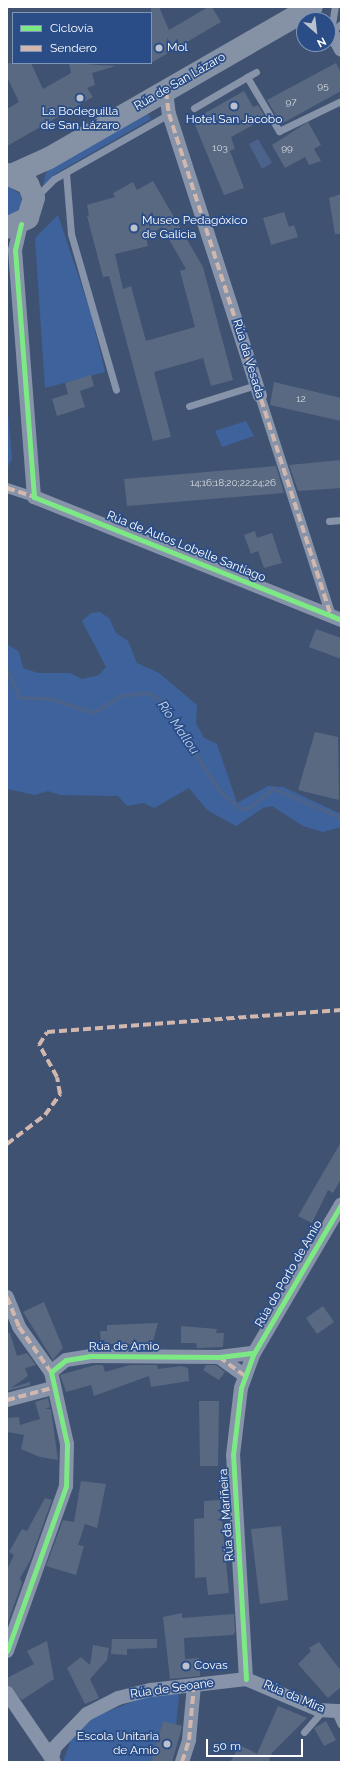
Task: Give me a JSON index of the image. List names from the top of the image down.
{
  "streets": {
    "main road": ["Rúa de San Lázaro"],
    "street": [
      "Rúa da Vesada",
      "Rúa de Autos Lobelle Santiago",
      "Rúa do Porto de Amio",
      "Rúa de Amio",
      "Rúa da Mariñeira",
      "Rúa de Seoane",
      "Rúa da Mira"
    ]
  },
  "crossings": [
    ["Rúa de San Lázaro", "Rúa da Vesada"],
    ["Rúa da Vesada", "Rúa de Autos Lobelle Santiago"],
    ["Rúa do Porto de Amio", "Rúa de Amio"],
    ["Rúa do Porto de Amio", "Rúa da Mariñeira"],
    ["Rúa de Amio", "Rúa da Mariñeira"],
    ["Rúa da Mariñeira", "Rúa de Seoane"],
    ["Rúa da Mariñeira", "Rúa da Mira"],
    ["Rúa de Seoane", "Rúa da Mira"]
  ],
  "water": ["Río Mallou"],
  "places": [
    "Mol",
    "La Bodeguilla de San Lázaro",
    "Hotel San Jacobo",
    "Museo Pedagóxico de Galicia",
    "Covas",
    "Escola Unitaria de Amio"
  ],
  "house_numbers": [
    "95",
    "97",
    "103",
    "99",
    "12",
    "14;16;18;20;22;24;26"
  ],
  "legend": ["Ciclovía", "Sendero"],
  "scale_bar": "50 m",
  "north": "bottom right"
}
